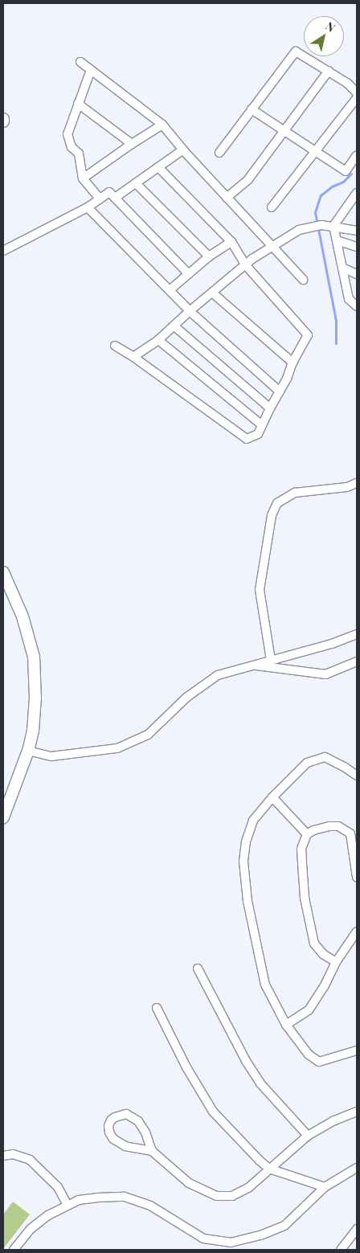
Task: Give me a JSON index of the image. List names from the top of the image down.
{
  "north": "top right"
}
